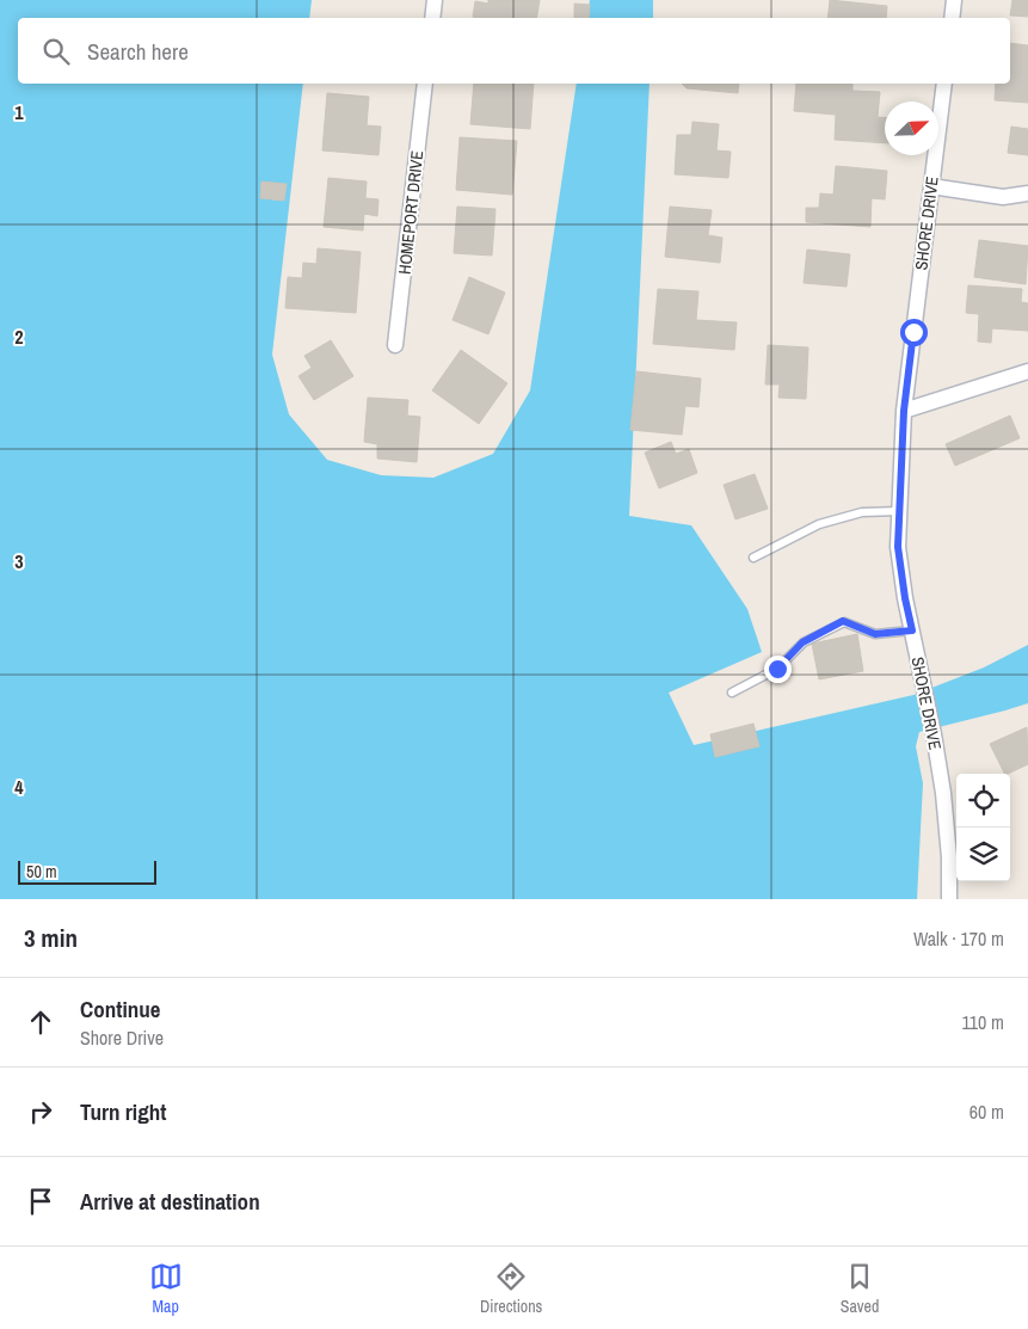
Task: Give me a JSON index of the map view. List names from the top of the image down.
{
  "streets": {
    "street": ["HOMEPORT DRIVE", "SHORE DRIVE"]
  },
  "scale_bar": "50 m",
  "north": "top right",
  "page": {
    "search": "Search here",
    "scale": "50 m",
    "heading": ["3 min", "Walk · 170 m"],
    "list": [
      ["Continue", "Shore Drive", "110 m"],
      ["Turn right", "60 m"],
      "Arrive at destination"
    ],
    "nav": ["Map", "Directions", "Saved"]
  },
  "grid": {
    "rows": [
      "1",
      "2",
      "3",
      "4"
    ]
  }
}
